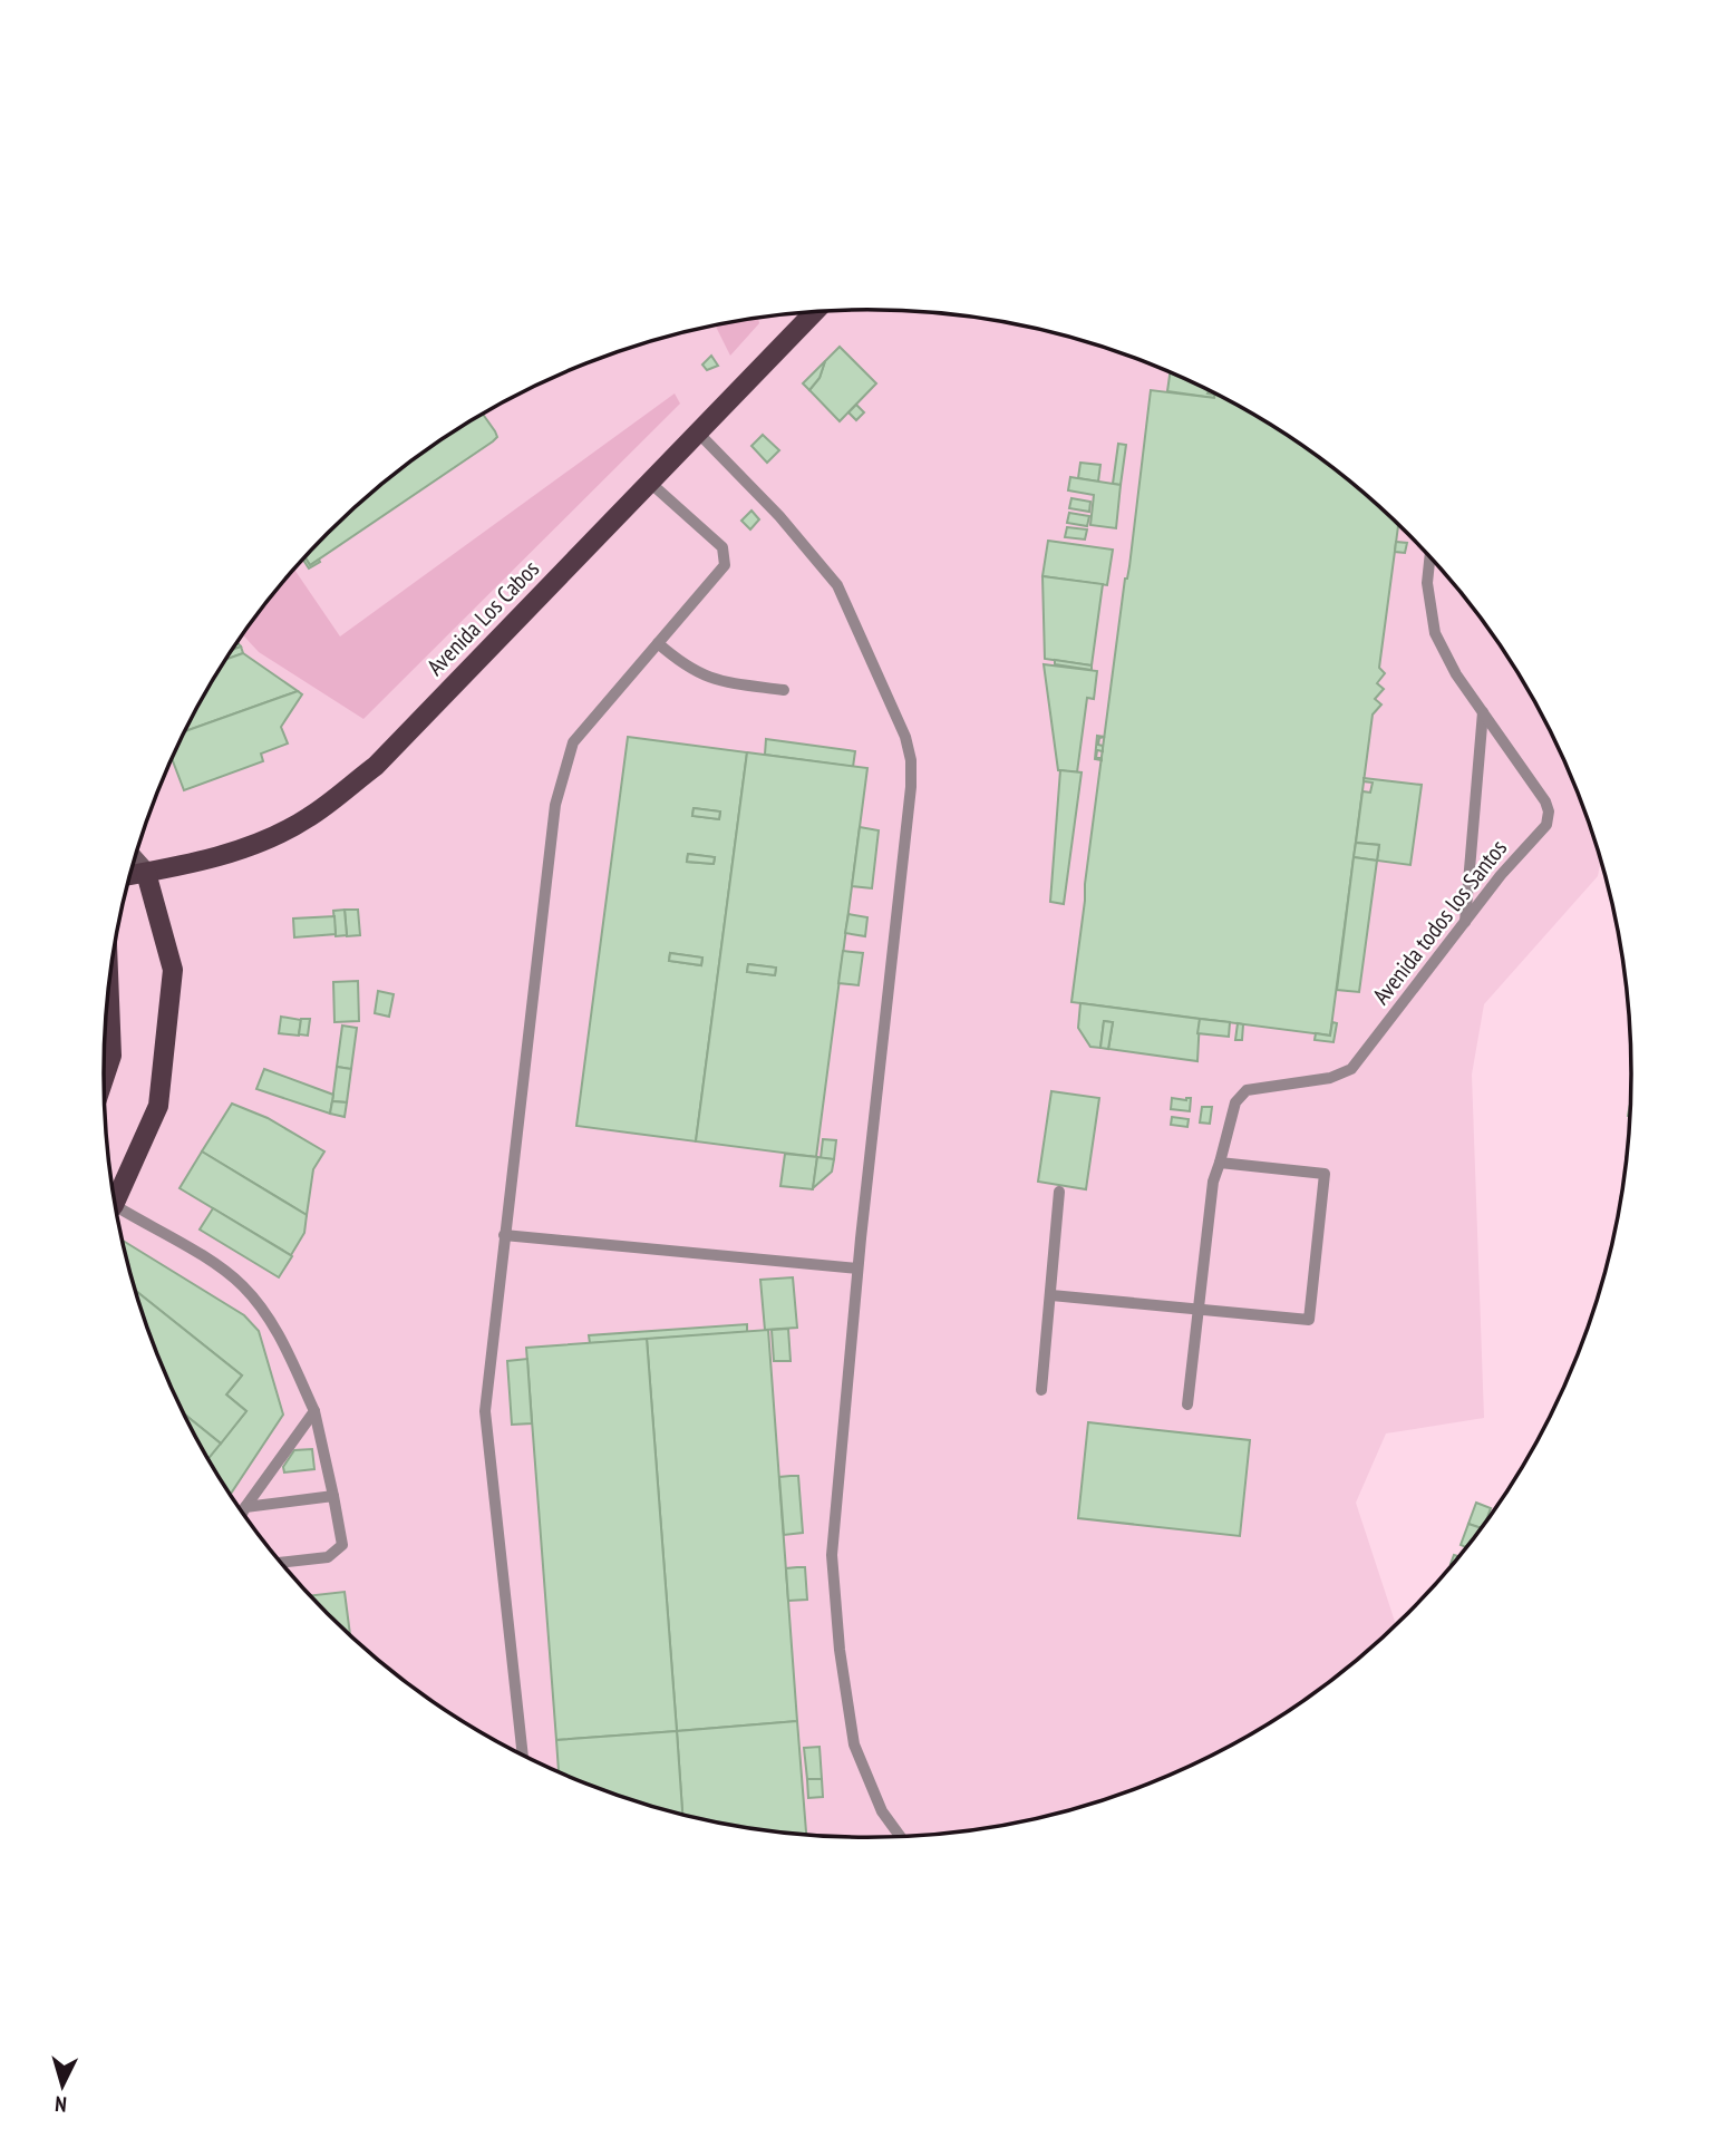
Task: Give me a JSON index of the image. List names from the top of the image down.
{
  "streets": {
    "main road": ["Avenida Los Cabos"],
    "lane": ["Avenida todos los Santos"]
  },
  "north": "bottom"
}
